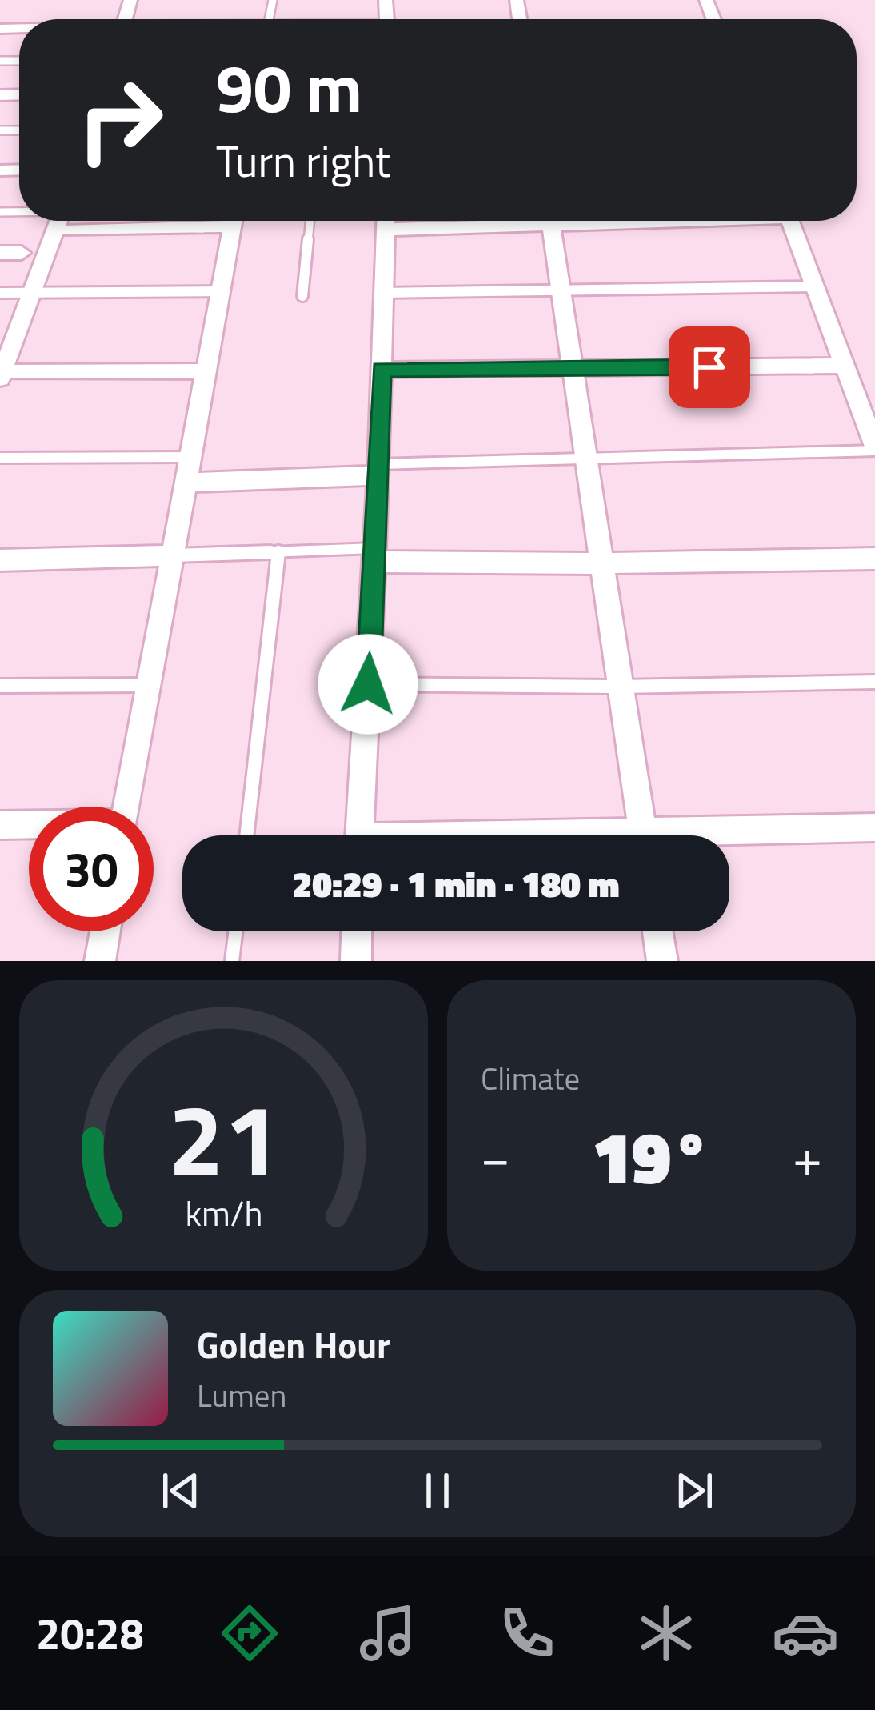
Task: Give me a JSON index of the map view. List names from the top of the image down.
{
  "page": {
    "turn": ["90 m", "Turn right"],
    "limit": "30",
    "trip": "20:29 · 1 min · 180 m",
    "tile": "Climate",
    "heat": ["−", "19°", "+"],
    "song": ["Golden Hour", "Lumen"],
    "tabs": "20:28",
    "gauge": ["21", "km/h"]
  }
}
